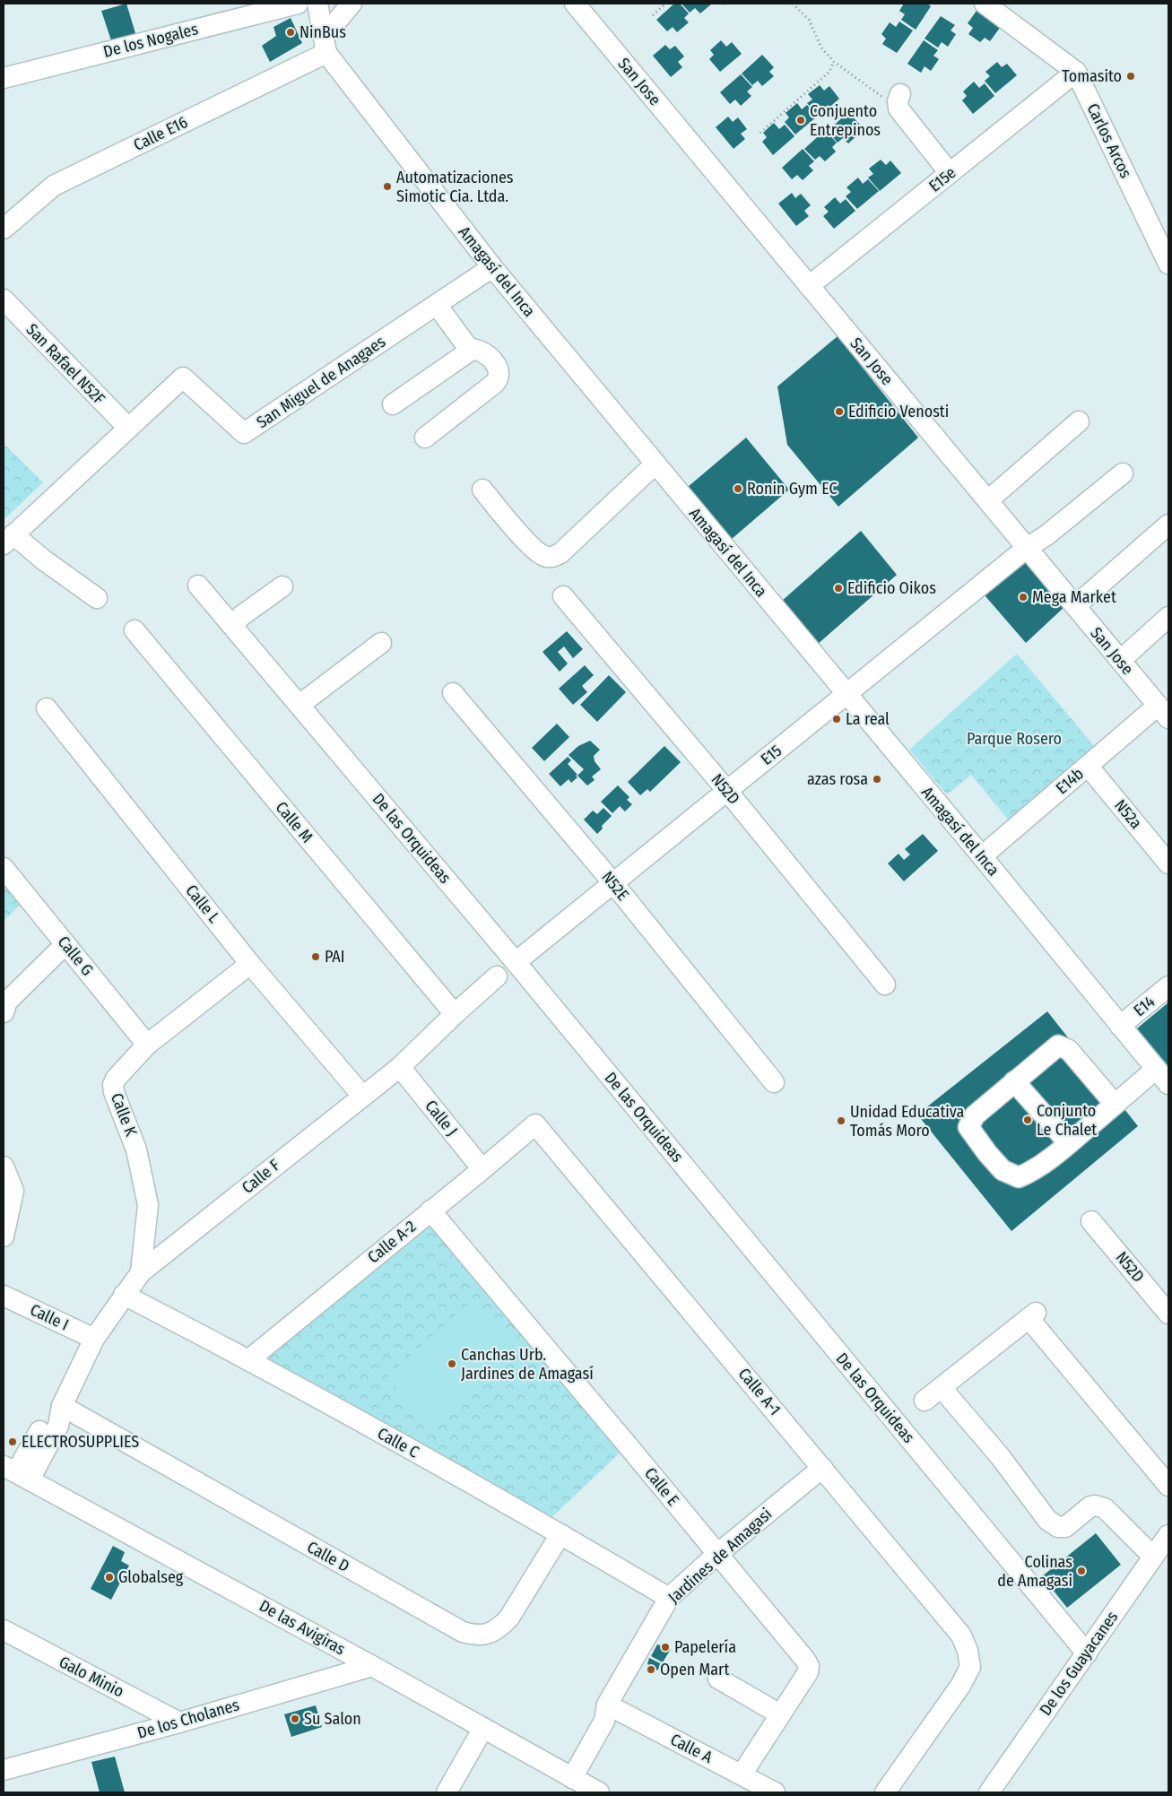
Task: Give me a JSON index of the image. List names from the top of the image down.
{
  "streets": {
    "street": [
      "De los Nogales",
      "San Jose",
      "Calle E16",
      "Carlos Arcos",
      "E15e",
      "Amagasí del Inca",
      "San Rafael N52F",
      "San Miguel de Anagaes",
      "E15",
      "E14b",
      "N52D",
      "N52a",
      "Calle M",
      "De las Orquideas",
      "N52E",
      "Calle L",
      "Calle G",
      "E14",
      "Calle K",
      "Calle J",
      "Calle F",
      "Calle A-2",
      "Calle I",
      "Calle A-1",
      "Calle C",
      "Calle E",
      "Jardines de Amagasi",
      "Calle D",
      "De las Avigiras",
      "De los Guayacanes",
      "Galo Minio",
      "De los Cholanes",
      "Calle A"
    ]
  },
  "crossings": [
    ["San Jose", "E15e"],
    ["San Jose", "E15"],
    ["San Jose", "E14b"],
    ["Calle E16", "Amagasí del Inca"],
    ["Carlos Arcos", "E15e"],
    ["Amagasí del Inca", "San Miguel de Anagaes"],
    ["Amagasí del Inca", "E15"],
    ["Amagasí del Inca", "E14b"],
    ["Amagasí del Inca", "E14"],
    ["San Rafael N52F", "San Miguel de Anagaes"],
    ["E15", "N52D"],
    ["E15", "De las Orquideas"],
    ["E15", "N52E"],
    ["E14b", "N52a"],
    ["Calle M", "Calle F"],
    ["De las Orquideas", "De los Guayacanes"],
    ["Calle L", "Calle K"],
    ["Calle L", "Calle F"],
    ["Calle G", "Calle K"],
    ["Calle K", "Calle F"],
    ["Calle J", "Calle F"],
    ["Calle J", "Calle A-2"],
    ["Calle F", "Calle I"],
    ["Calle F", "Calle C"],
    ["Calle F", "Calle D"],
    ["Calle F", "De las Avigiras"],
    ["Calle A-2", "Calle A-1"],
    ["Calle A-2", "Calle C"],
    ["Calle A-2", "Calle E"],
    ["Calle A-1", "Jardines de Amagasi"],
    ["Calle C", "Jardines de Amagasi"],
    ["Calle C", "Calle D"],
    ["Calle E", "Jardines de Amagasi"],
    ["Calle E", "Calle A"],
    ["Jardines de Amagasi", "De las Avigiras"],
    ["Jardines de Amagasi", "Calle A"],
    ["De las Avigiras", "De los Cholanes"],
    ["Galo Minio", "De los Cholanes"]
  ],
  "parks": ["Parque Rosero"],
  "places": [
    "NinBus",
    "Tomasito",
    "Conjuento Entrepinos",
    "Automatizaciones Simotic Cia. Ltda.",
    "Edificio Venosti",
    "Ronin Gym EC",
    "Edificio Oikos",
    "Mega Market",
    "La real",
    "azas rosa",
    "PAI",
    "Conjunto Le Chalet",
    "Unidad Educativa Tomás Moro",
    "Canchas Urb. Jardines de Amagasí",
    "ELECTROSUPPLIES",
    "Colinas de Amagasi",
    "Globalseg",
    "Papelería",
    "Open Mart",
    "Su Salon"
  ]
}
